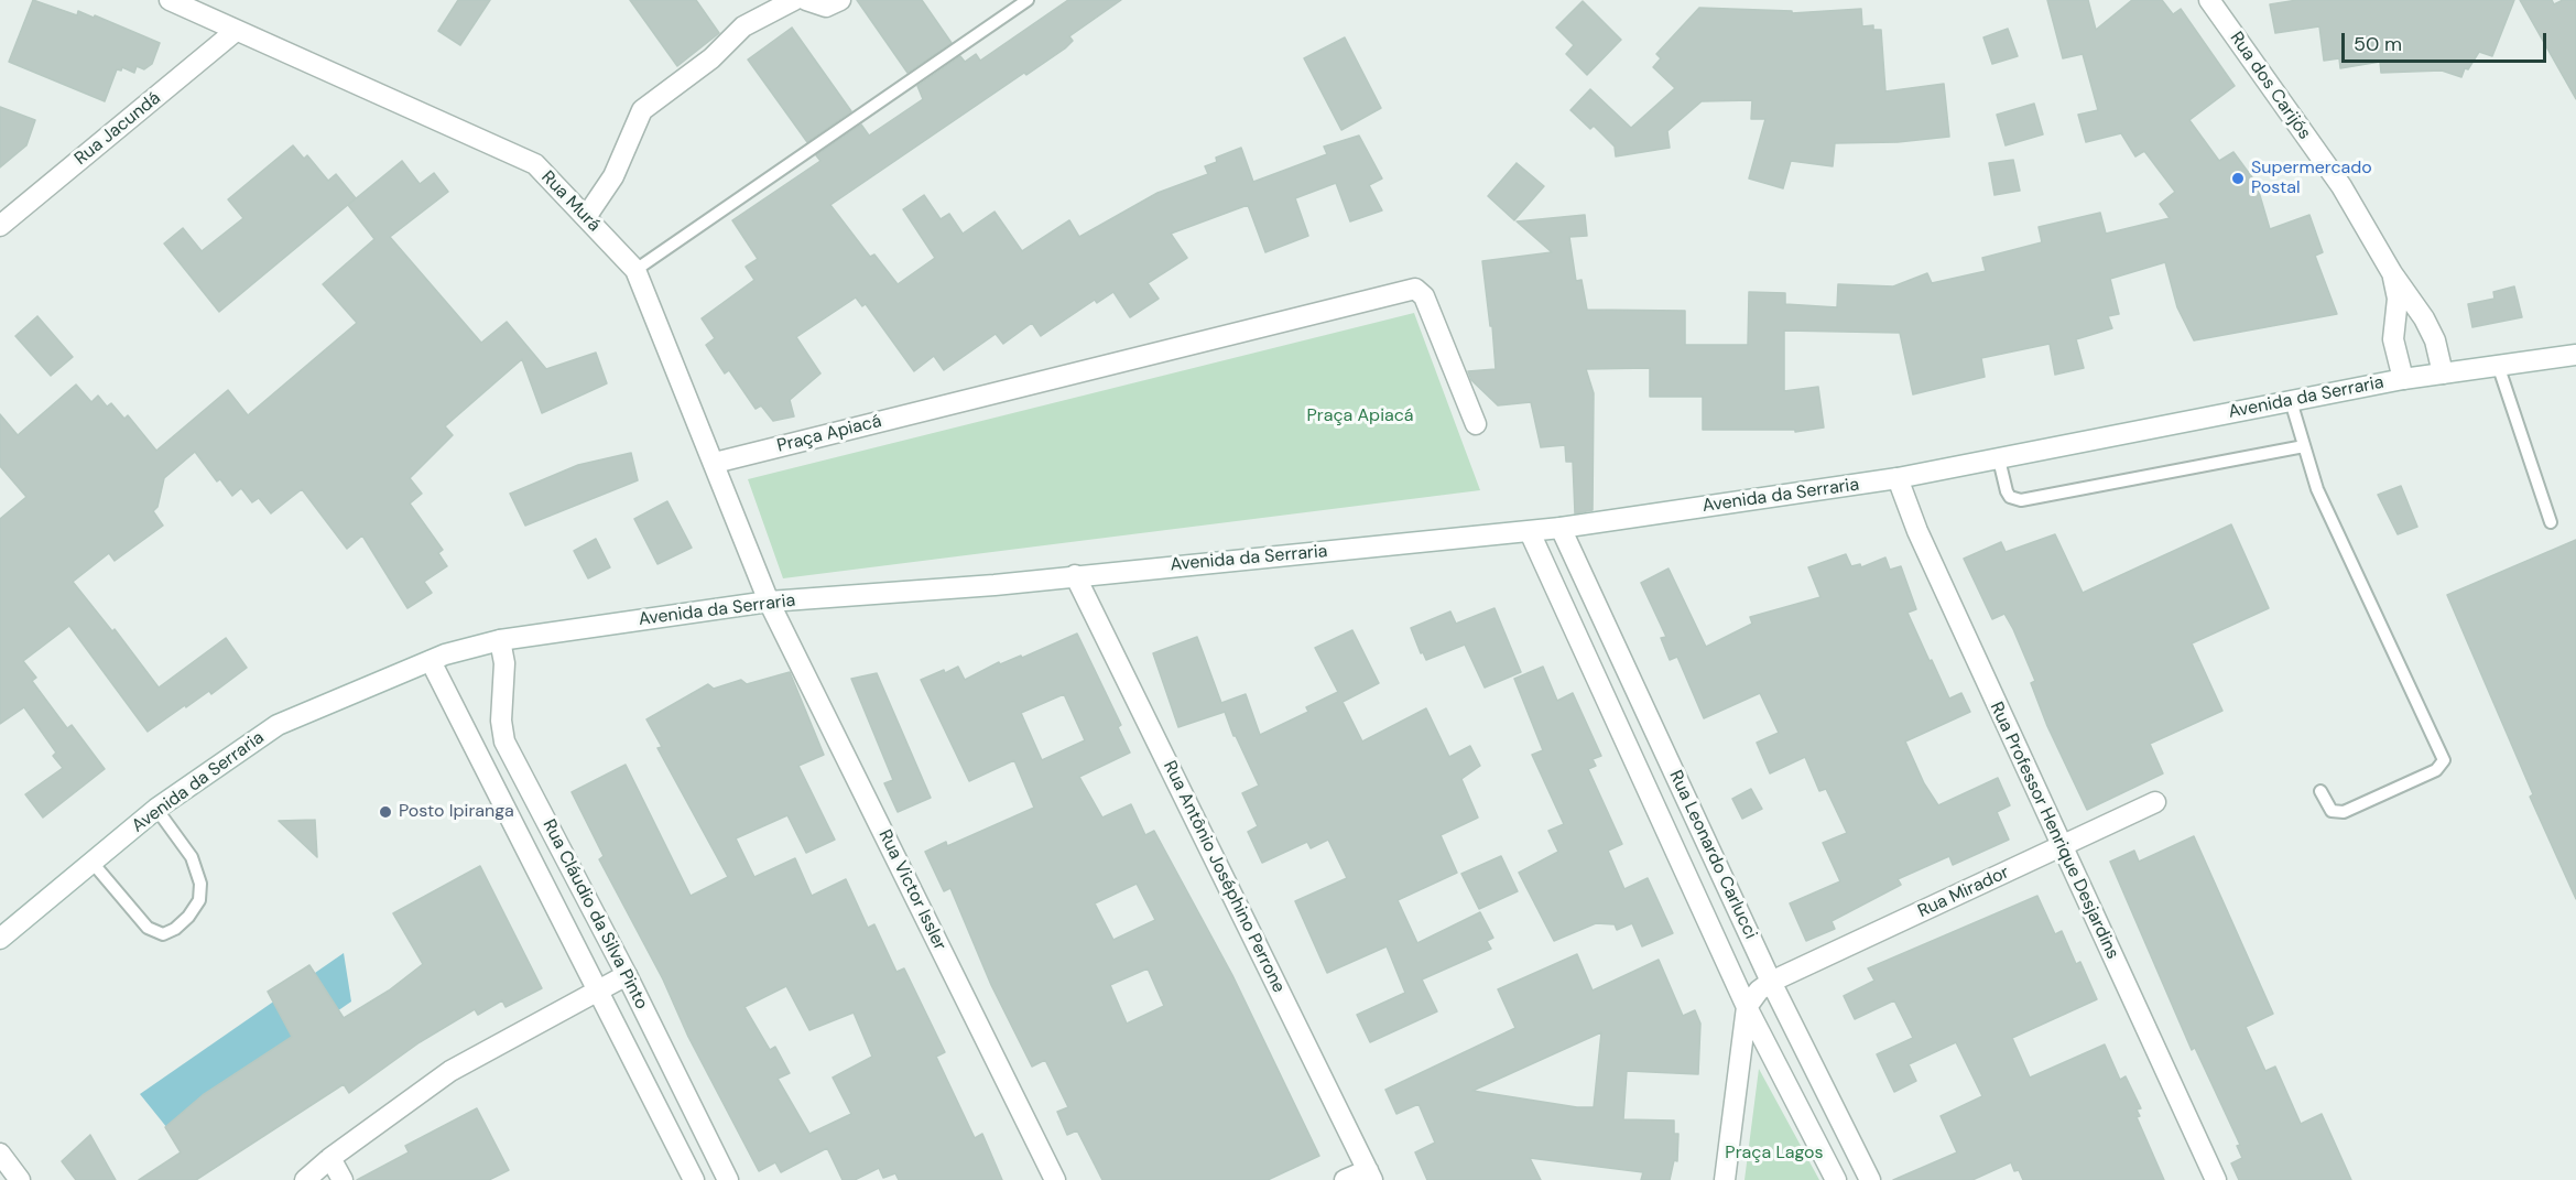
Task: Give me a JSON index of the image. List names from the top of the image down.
{
  "streets": {
    "street": [
      "Rua dos Carijós",
      "Rua Jacundá",
      "Rua Murá",
      "Avenida da Serraria",
      "Praça Apiacá",
      "Rua Professor Henrique Desjardins",
      "Rua Leonardo Carlucci",
      "Rua Antônio Joséphino Perrone",
      "Rua Victor Issler",
      "Rua Mirador",
      "Rua Cláudio da Silva Pinto"
    ]
  },
  "crossings": [
    ["Rua dos Carijós", "Avenida da Serraria"],
    ["Rua Jacundá", "Rua Murá"],
    ["Rua Murá", "Avenida da Serraria"],
    ["Rua Murá", "Praça Apiacá"],
    ["Rua Murá", "Rua Victor Issler"],
    ["Avenida da Serraria", "Rua Professor Henrique Desjardins"],
    ["Avenida da Serraria", "Rua Leonardo Carlucci"],
    ["Avenida da Serraria", "Rua Antônio Joséphino Perrone"],
    ["Avenida da Serraria", "Rua Victor Issler"],
    ["Avenida da Serraria", "Rua Cláudio da Silva Pinto"],
    ["Rua Professor Henrique Desjardins", "Rua Mirador"],
    ["Rua Leonardo Carlucci", "Rua Mirador"]
  ],
  "parks": ["Praça Apiacá", "Praça Lagos"],
  "places": ["Supermercado Postal", "Posto Ipiranga"],
  "scale_bar": "50 m"
}
